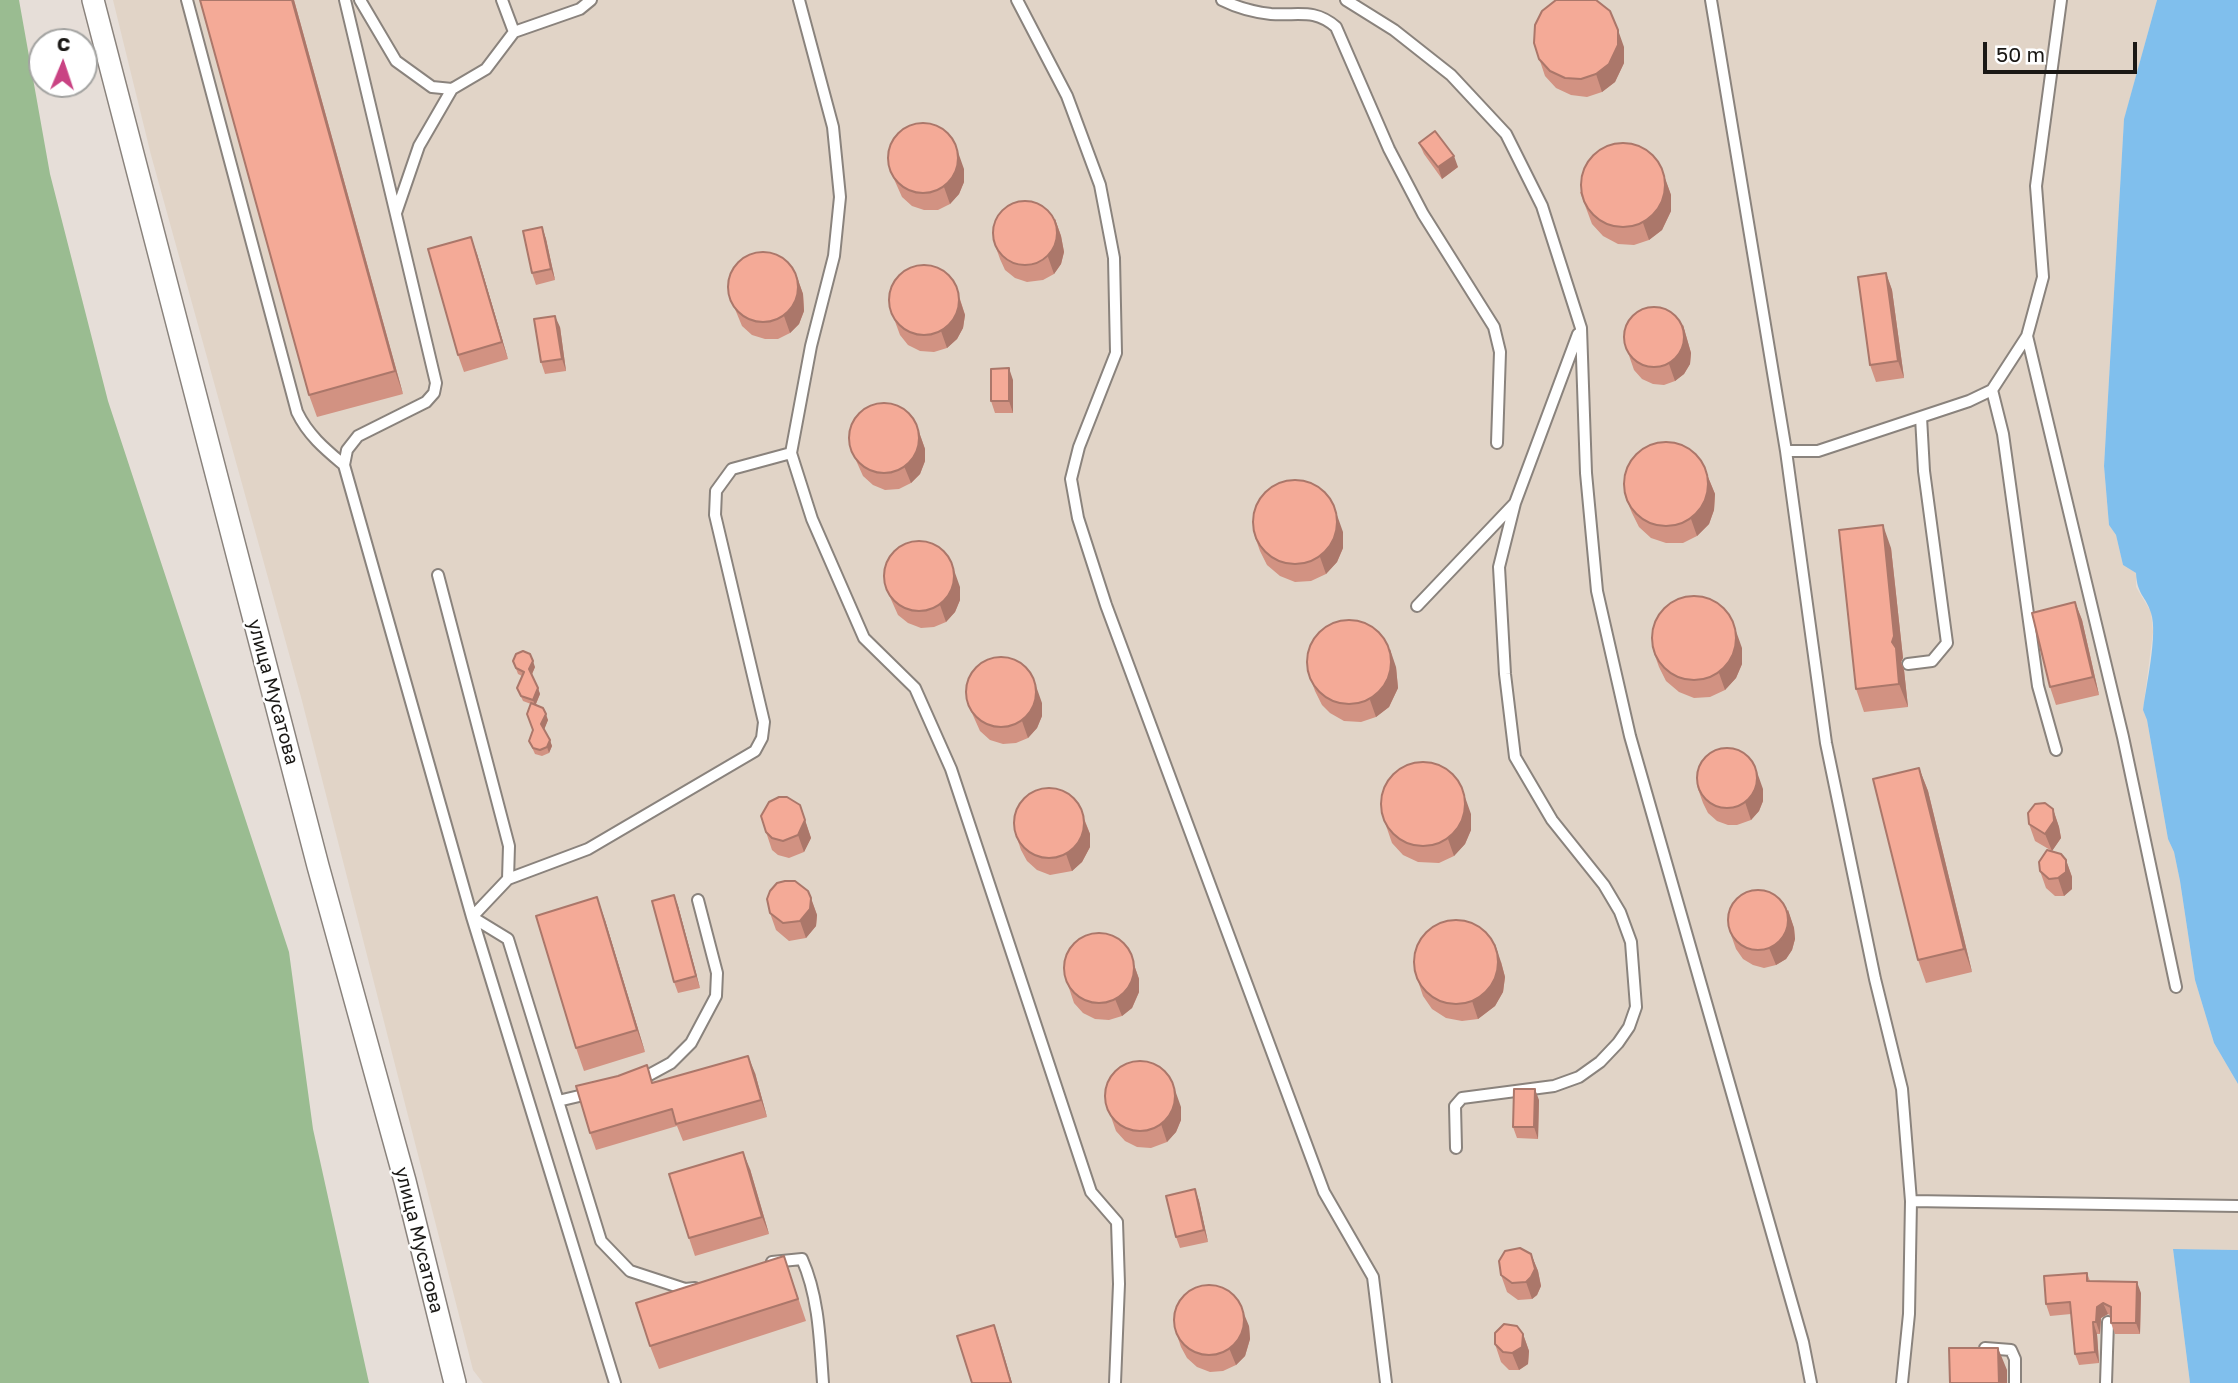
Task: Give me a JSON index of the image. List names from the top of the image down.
{
  "streets": {
    "street": ["улица Мусатова"]
  },
  "scale_bar": "50 m",
  "north": "top"
}
